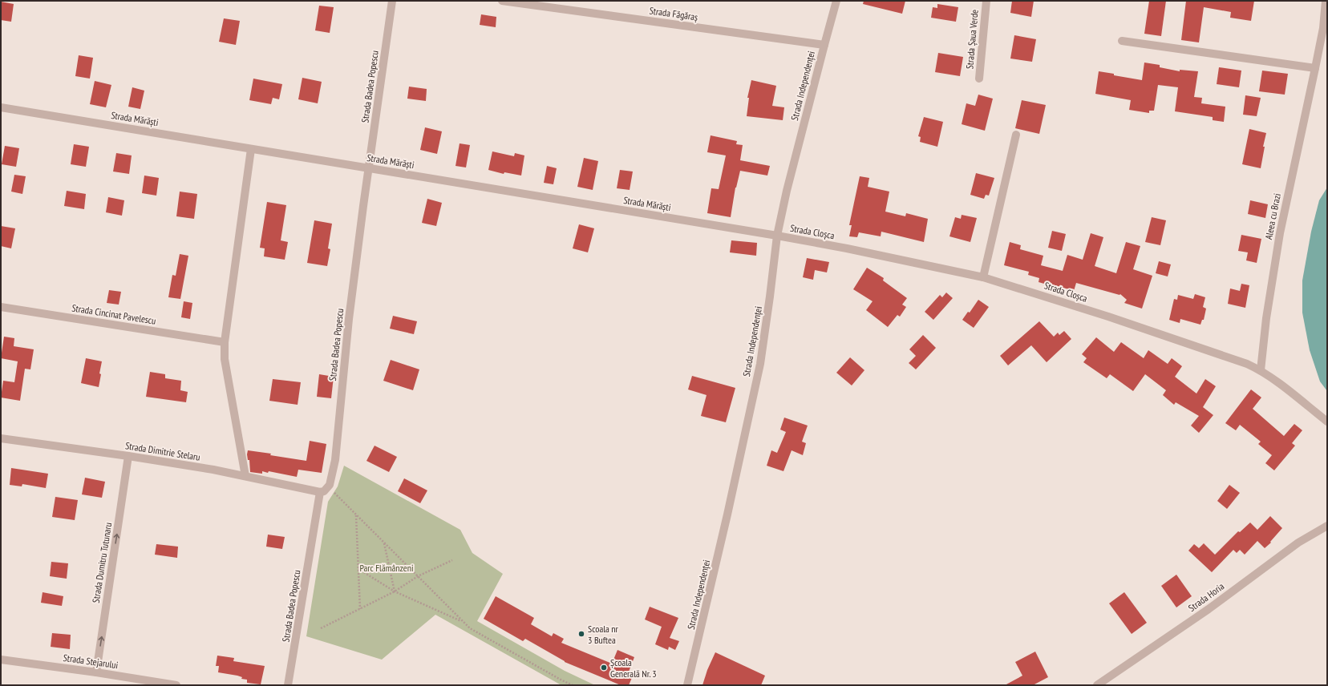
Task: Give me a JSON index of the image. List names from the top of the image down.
{
  "streets": {
    "street": [
      "Strada Făgăraș",
      "Strada Șaua Verde",
      "Strada Independenței",
      "Strada Badea Popescu",
      "Strada Mărăști",
      "Aleea cu Brazi",
      "Strada Cloșca",
      "Strada Cincinat Pavelescu",
      "Strada Dimitrie Stelaru",
      "Strada Dumitru Tutunaru",
      "Strada Horia",
      "Strada Stejarului"
    ]
  },
  "crossings": [
    ["Strada Făgăraș", "Strada Independenței"],
    ["Strada Independenței", "Strada Mărăști"],
    ["Strada Independenței", "Strada Cloșca"],
    ["Strada Badea Popescu", "Strada Mărăști"],
    ["Strada Badea Popescu", "Strada Dimitrie Stelaru"],
    ["Strada Mărăști", "Strada Cloșca"],
    ["Aleea cu Brazi", "Strada Cloșca"],
    ["Strada Dimitrie Stelaru", "Strada Dumitru Tutunaru"],
    ["Strada Dumitru Tutunaru", "Strada Stejarului"]
  ],
  "one_way": ["Strada Dumitru Tutunaru"],
  "parks": ["Parc Flămânzeni"],
  "places": ["Scoala nr 3 Buftea", "Școala Generală Nr. 3"]
}
